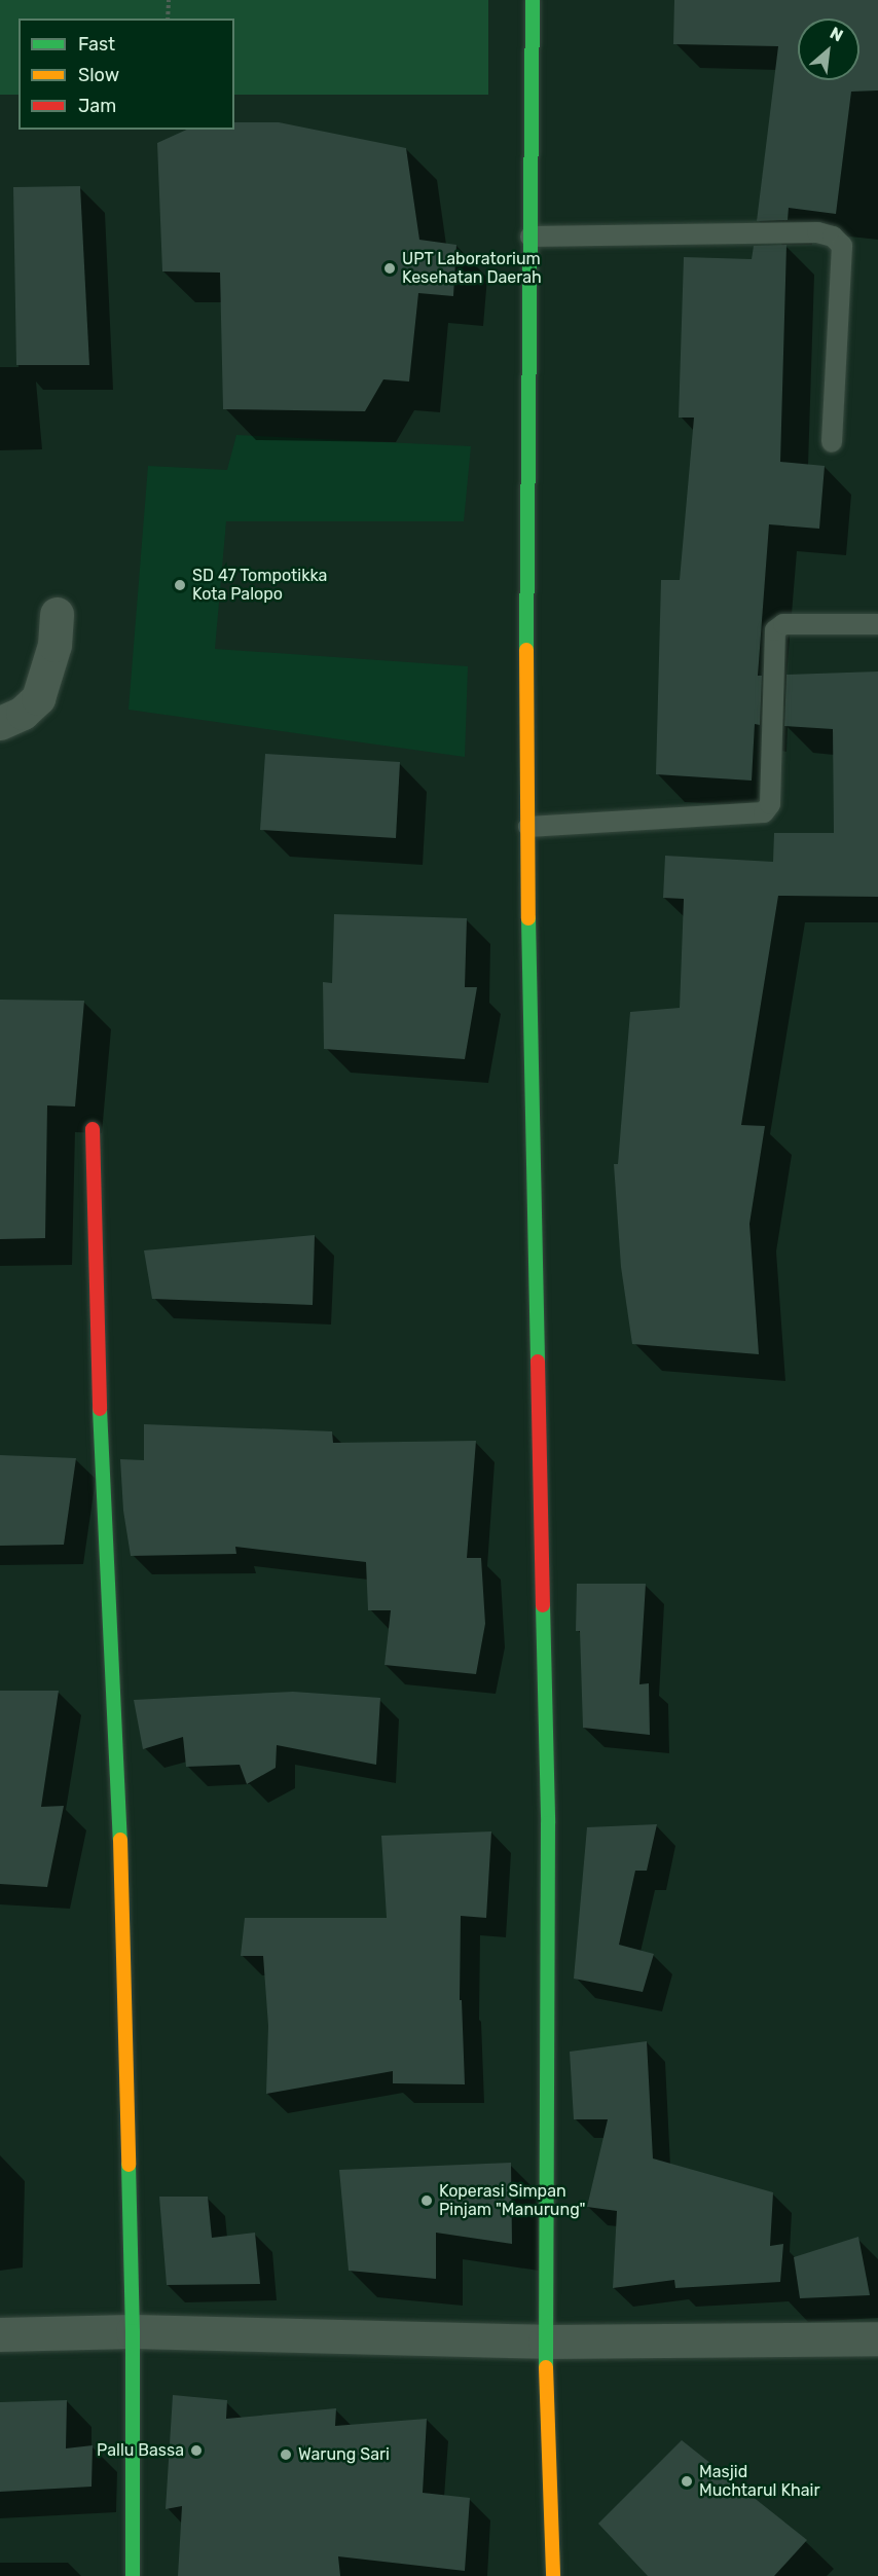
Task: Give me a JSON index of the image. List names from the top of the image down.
{
  "places": [
    "UPT Laboratorium Kesehatan Daerah",
    "SD 47 Tompotikka Kota Palopo",
    "Koperasi Simpan Pinjam \"Manurung\"",
    "Pallu Bassa",
    "Warung Sari",
    "Masjid Muchtarul Khair"
  ],
  "legend": ["Fast", "Slow", "Jam"],
  "north": "top right"
}
